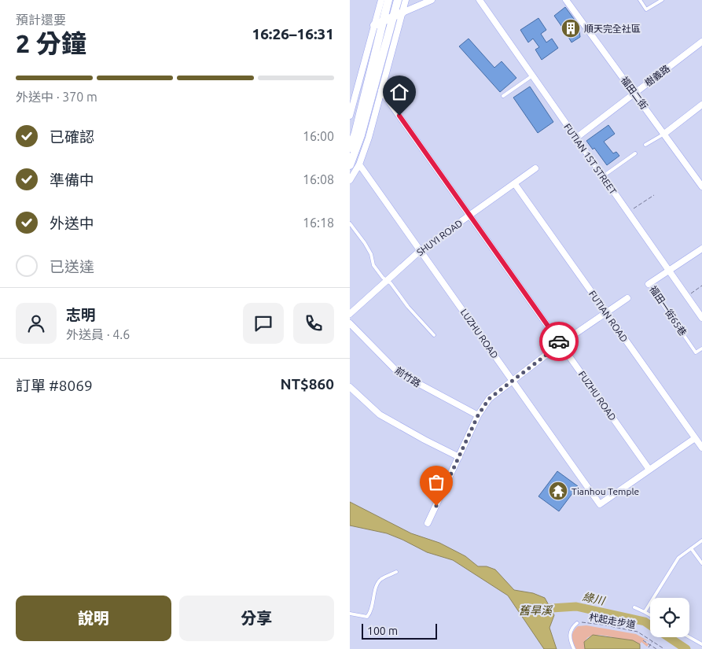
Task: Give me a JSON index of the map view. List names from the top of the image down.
{
  "streets": {
    "street": [
      "樹義路",
      "福田二街",
      "FUTIAN 1ST STREET",
      "SHUYI ROAD",
      "福田一街65巷",
      "FUTIAN ROAD",
      "LUZHU ROAD",
      "前竹路",
      "FUZHU ROAD"
    ],
    "path": ["杙起走步道"]
  },
  "crossings": [
    ["樹義路", "福田二街"],
    ["樹義路", "FUTIAN 1ST STREET"],
    ["FUTIAN 1ST STREET", "福田一街65巷"],
    ["SHUYI ROAD", "FUTIAN ROAD"],
    ["SHUYI ROAD", "LUZHU ROAD"],
    ["SHUYI ROAD", "FUZHU ROAD"],
    ["LUZHU ROAD", "FUZHU ROAD"]
  ],
  "water": ["綠川", "舊旱溪"],
  "places": {
    "building": ["順天完全社區"],
    "temple": ["Tianhou Temple"]
  },
  "scale_bar": "100 m",
  "page": {
    "heading": ["2 分鐘", "預計還要", "16:26–16:31"],
    "panel": [
      "志明",
      "外送員 · 4.6",
      "訂單 #8069",
      "NT$860"
    ],
    "bar": "外送中 · 370 m",
    "list": [
      ["已確認", "16:00"],
      ["準備中", "16:08"],
      ["外送中", "16:18"],
      "已送達"
    ],
    "buttons": ["說明", "分享"],
    "scale": "100 m"
  }
}
